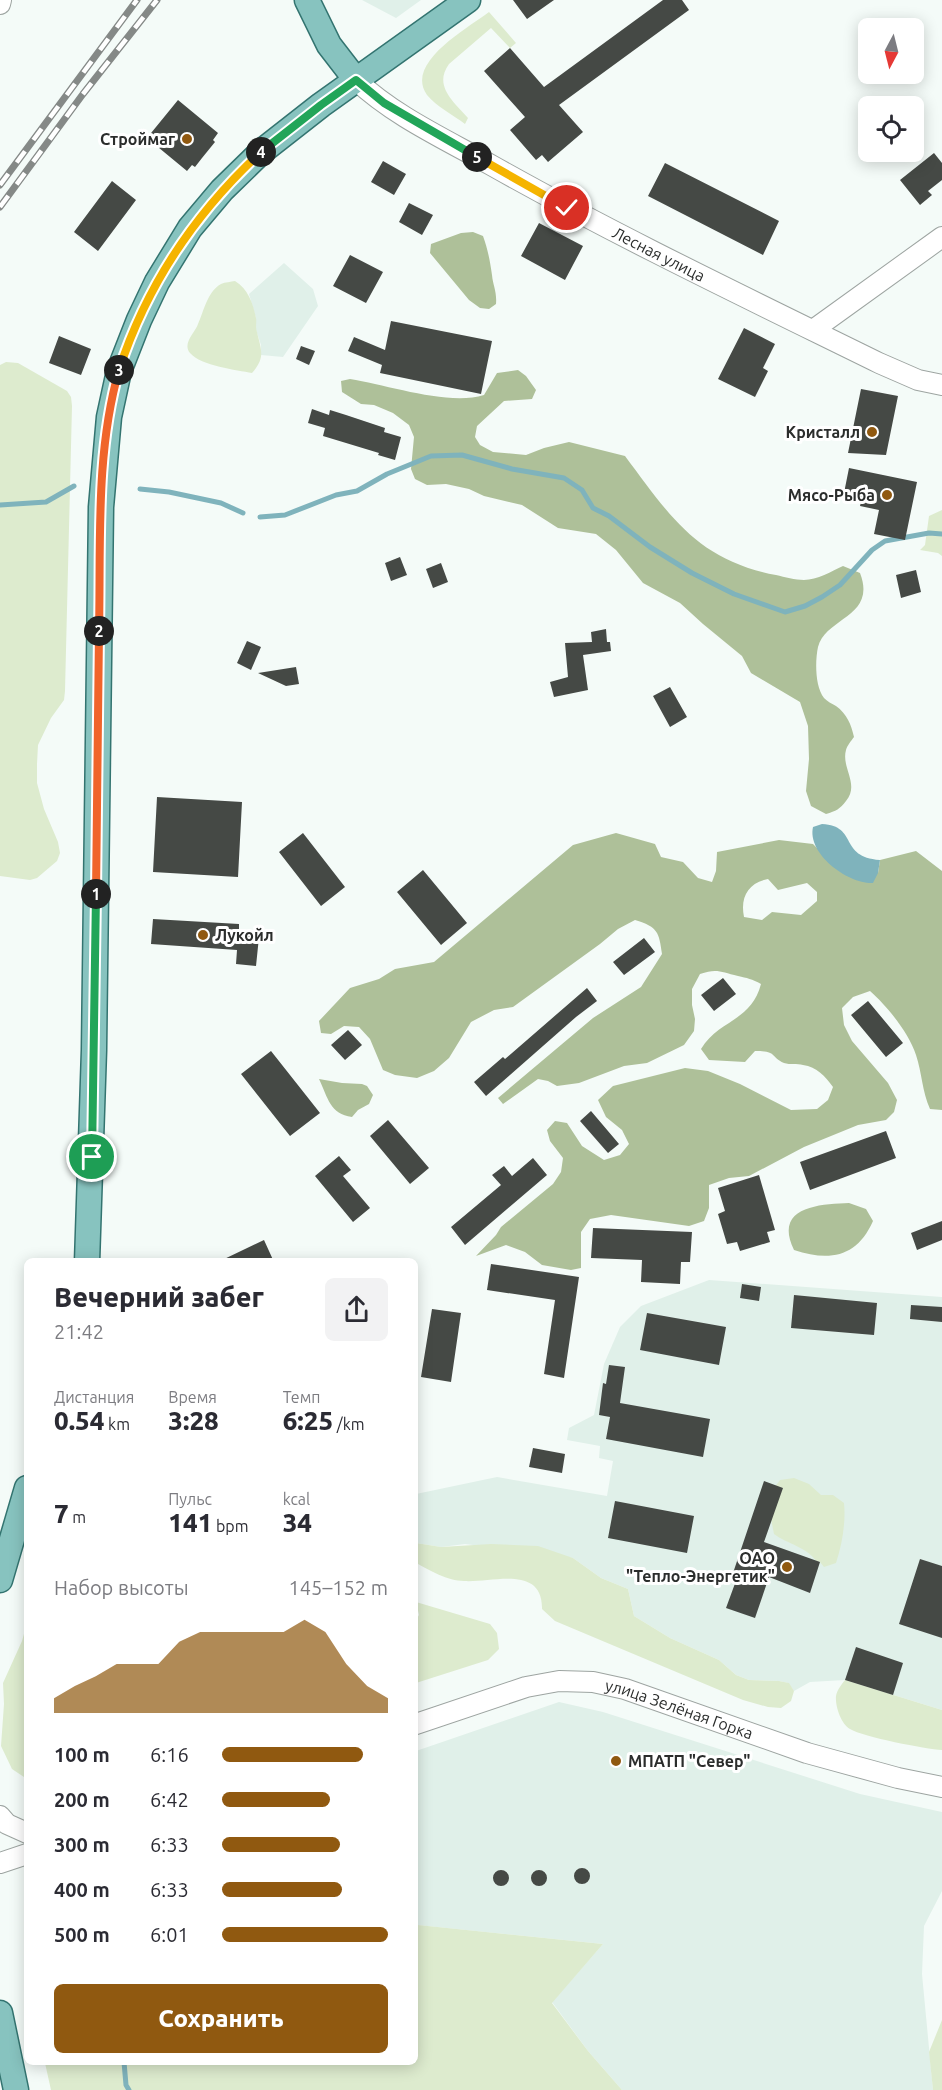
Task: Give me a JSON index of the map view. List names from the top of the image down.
{
  "streets": {
    "street": ["Лесная улица", "улица Зелёная Горка"]
  },
  "places": [
    "Строймаг",
    "Кристалл",
    "Мясо-Рыба",
    "Лукойл",
    "ОАО \"Тепло-Энергетик\"",
    "МПАТП \"Север\""
  ],
  "north": "bottom",
  "page": {
    "pins": [
      "4",
      "5",
      "3",
      "2",
      "1"
    ],
    "heading": ["Вечерний забег", "21:42"],
    "stats": [
      ["Дистанция", "0.54 km"],
      ["Время", "3:28"],
      ["Темп", "6:25 /km"],
      ["7 m"],
      ["Пульс", "141 bpm"],
      ["kcal", "34"]
    ],
    "chart": ["Набор высоты", "145–152 m"],
    "list": [
      {
        "name": "100 m",
        "note": "6:16"
      },
      {
        "name": "200 m",
        "note": "6:42"
      },
      {
        "name": "300 m",
        "note": "6:33"
      },
      {
        "name": "400 m",
        "note": "6:33"
      },
      {
        "name": "500 m",
        "note": "6:01"
      }
    ],
    "buttons": "Сохранить"
  }
}
